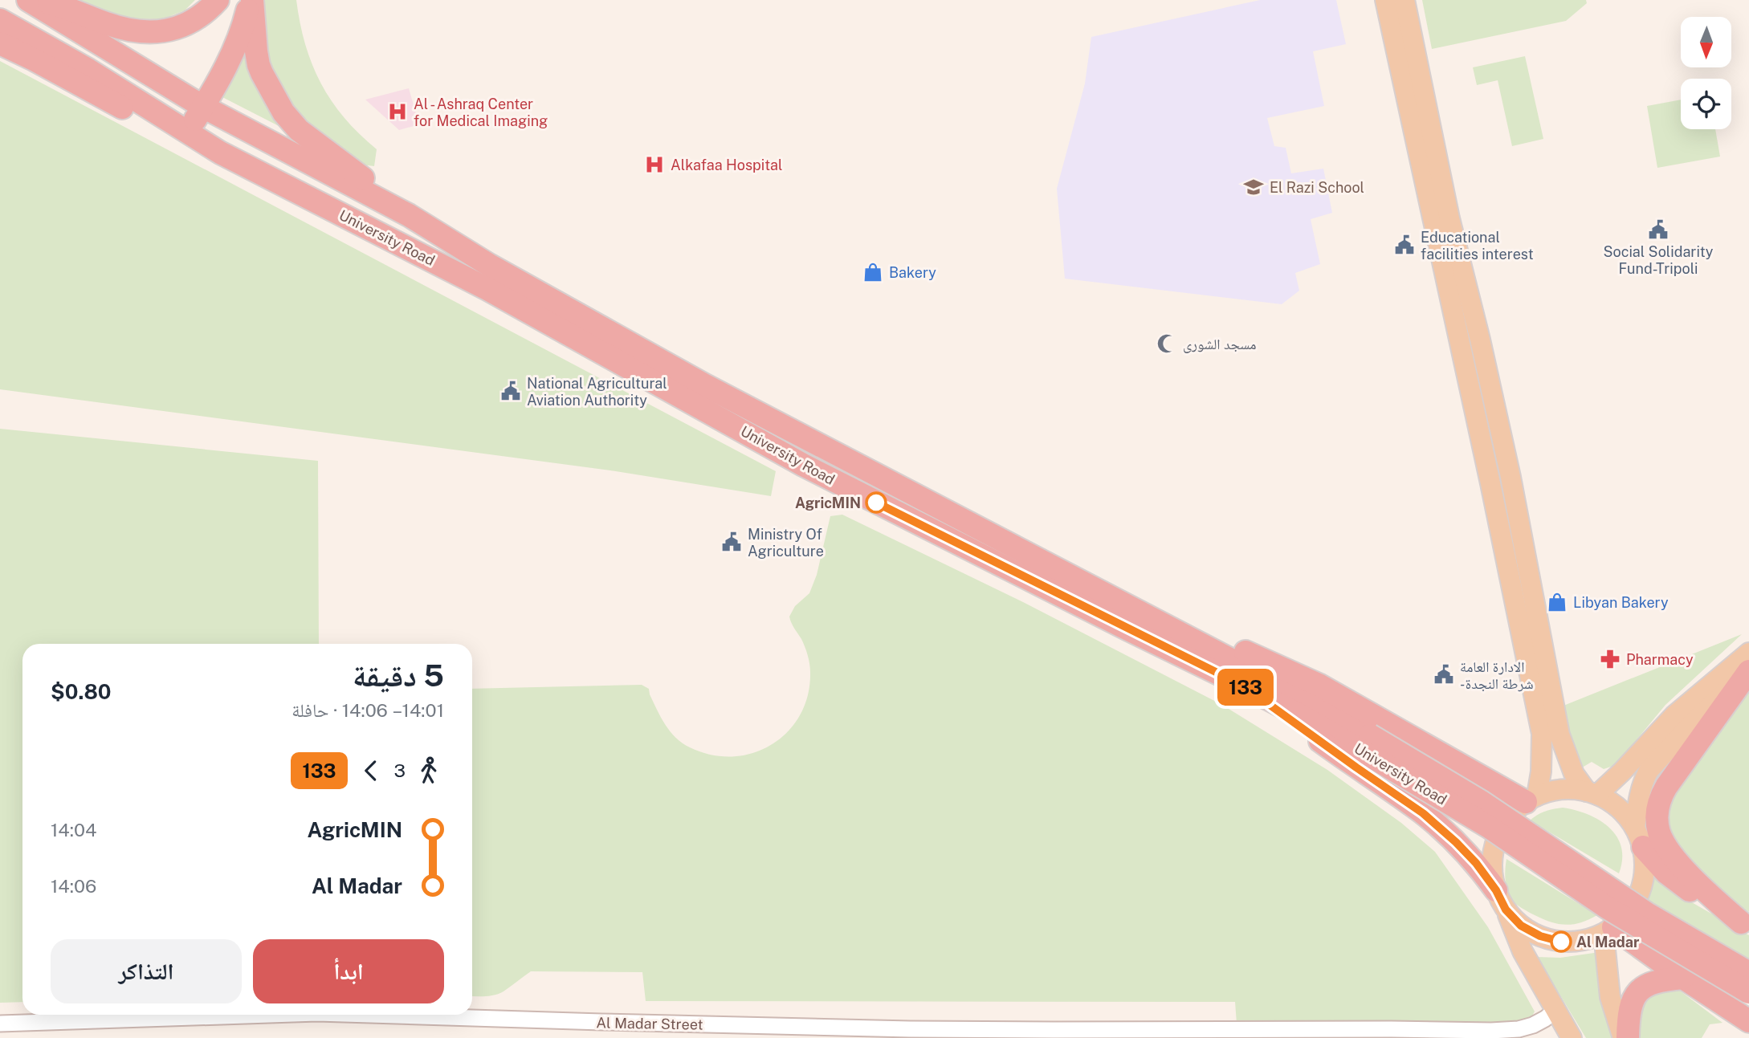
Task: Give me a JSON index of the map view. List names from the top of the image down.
{
  "streets": {
    "highway": ["University Road"],
    "street": ["Al Madar Street"]
  },
  "places": {
    "hospital": ["Al - Ashraq Center for Medical Imaging", "Alkafaa Hospital"],
    "school or university": ["El Razi School"],
    "public building": [
      "Social Solidarity Fund-Tripoli",
      "Educational facilities interest",
      "National Agricultural Aviation Authority",
      "Ministry Of Agriculture",
      "الادارة العامة -شرطة النجدة"
    ],
    "shop": ["Bakery", "Libyan Bakery"],
    "mosque": ["مسجد الشورى"],
    "other": ["AgricMIN", "Al Madar"],
    "pharmacy": ["Pharmacy"]
  },
  "lines": ["bus line 133"],
  "north": "bottom",
  "page": {
    "on_map": "133",
    "heading": ["5 دقيقة", "14:01 – 14:06 · حافلة", "$0.80"],
    "legs": ["3", "133"],
    "list": [
      {
        "name": "AgricMIN",
        "value": "14:04"
      },
      {
        "name": "Al Madar",
        "value": "14:06"
      }
    ],
    "buttons": ["ابدأ", "التذاكر"]
  }
}
